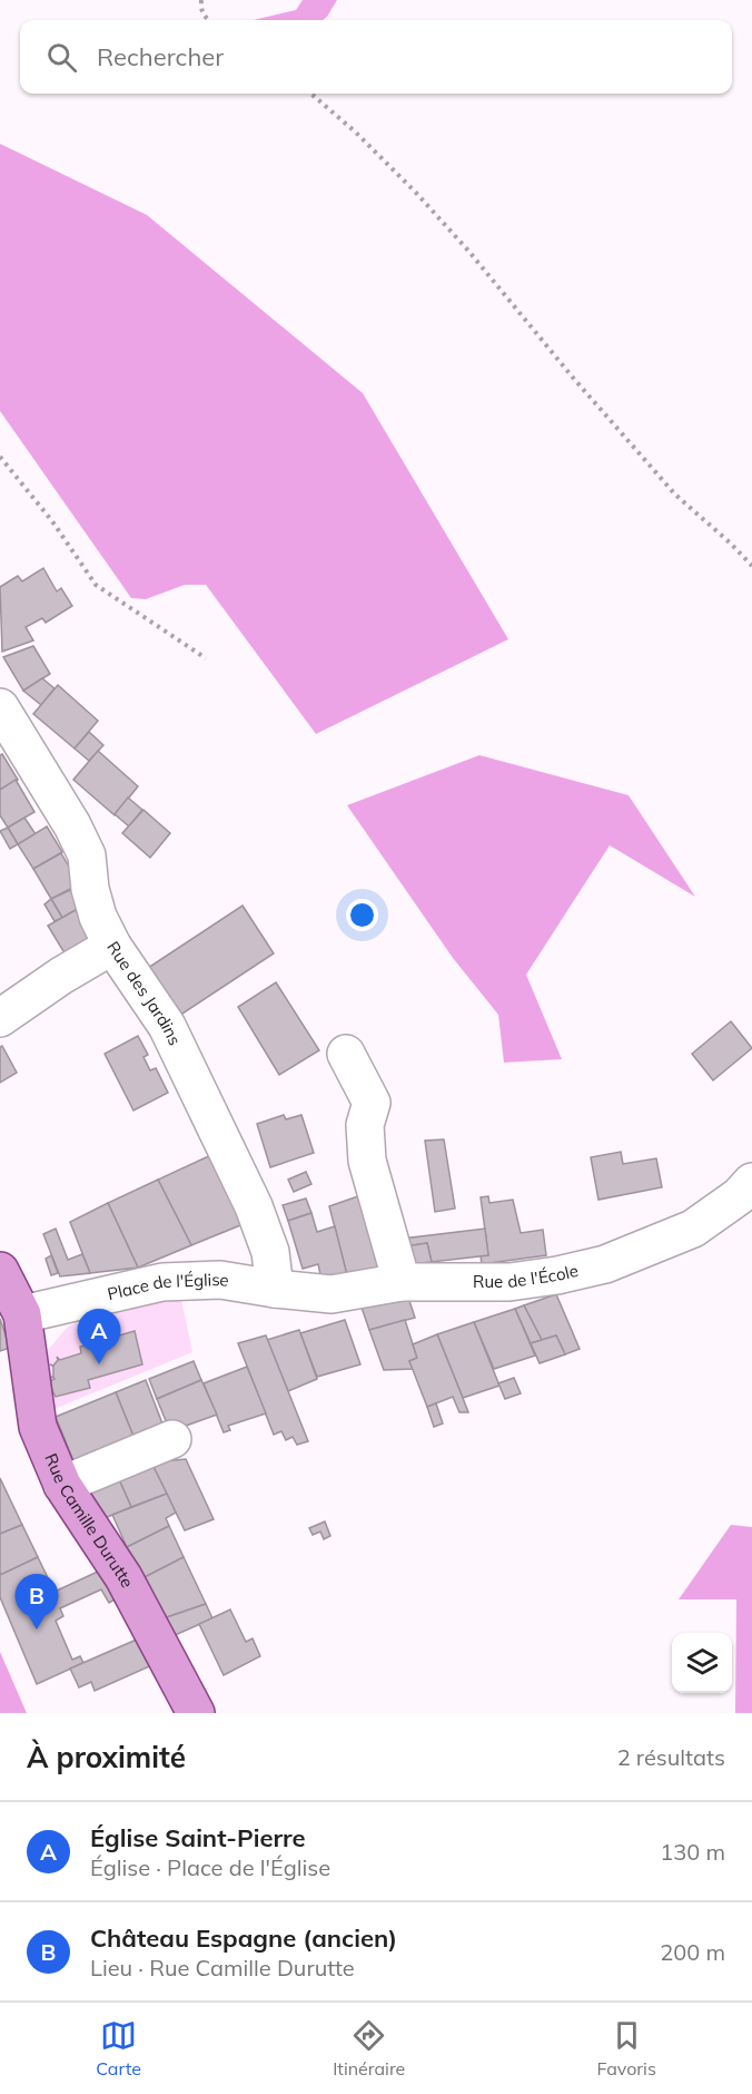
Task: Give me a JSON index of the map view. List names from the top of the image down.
{
  "streets": {
    "main road": ["Rue Camille Durutte"],
    "street": ["Rue des Jardins", "Rue de l'École", "Place de l'Église"]
  },
  "crossings": [
    ["Rue des Jardins", "Rue de l'École"],
    ["Rue des Jardins", "Place de l'Église"],
    ["Rue de l'École", "Place de l'Église"],
    ["Place de l'Église", "Rue Camille Durutte"]
  ],
  "page": {
    "search": "Rechercher",
    "pins": ["A", "B"],
    "heading": ["À proximité", "2 résultats"],
    "list": [
      {
        "mark": "A",
        "name": "Église Saint-Pierre",
        "note": "Église · Place de l'Église",
        "value": "130 m"
      },
      {
        "mark": "B",
        "name": "Château Espagne (ancien)",
        "note": "Lieu · Rue Camille Durutte",
        "value": "200 m"
      }
    ],
    "nav": ["Carte", "Itinéraire", "Favoris"]
  }
}
